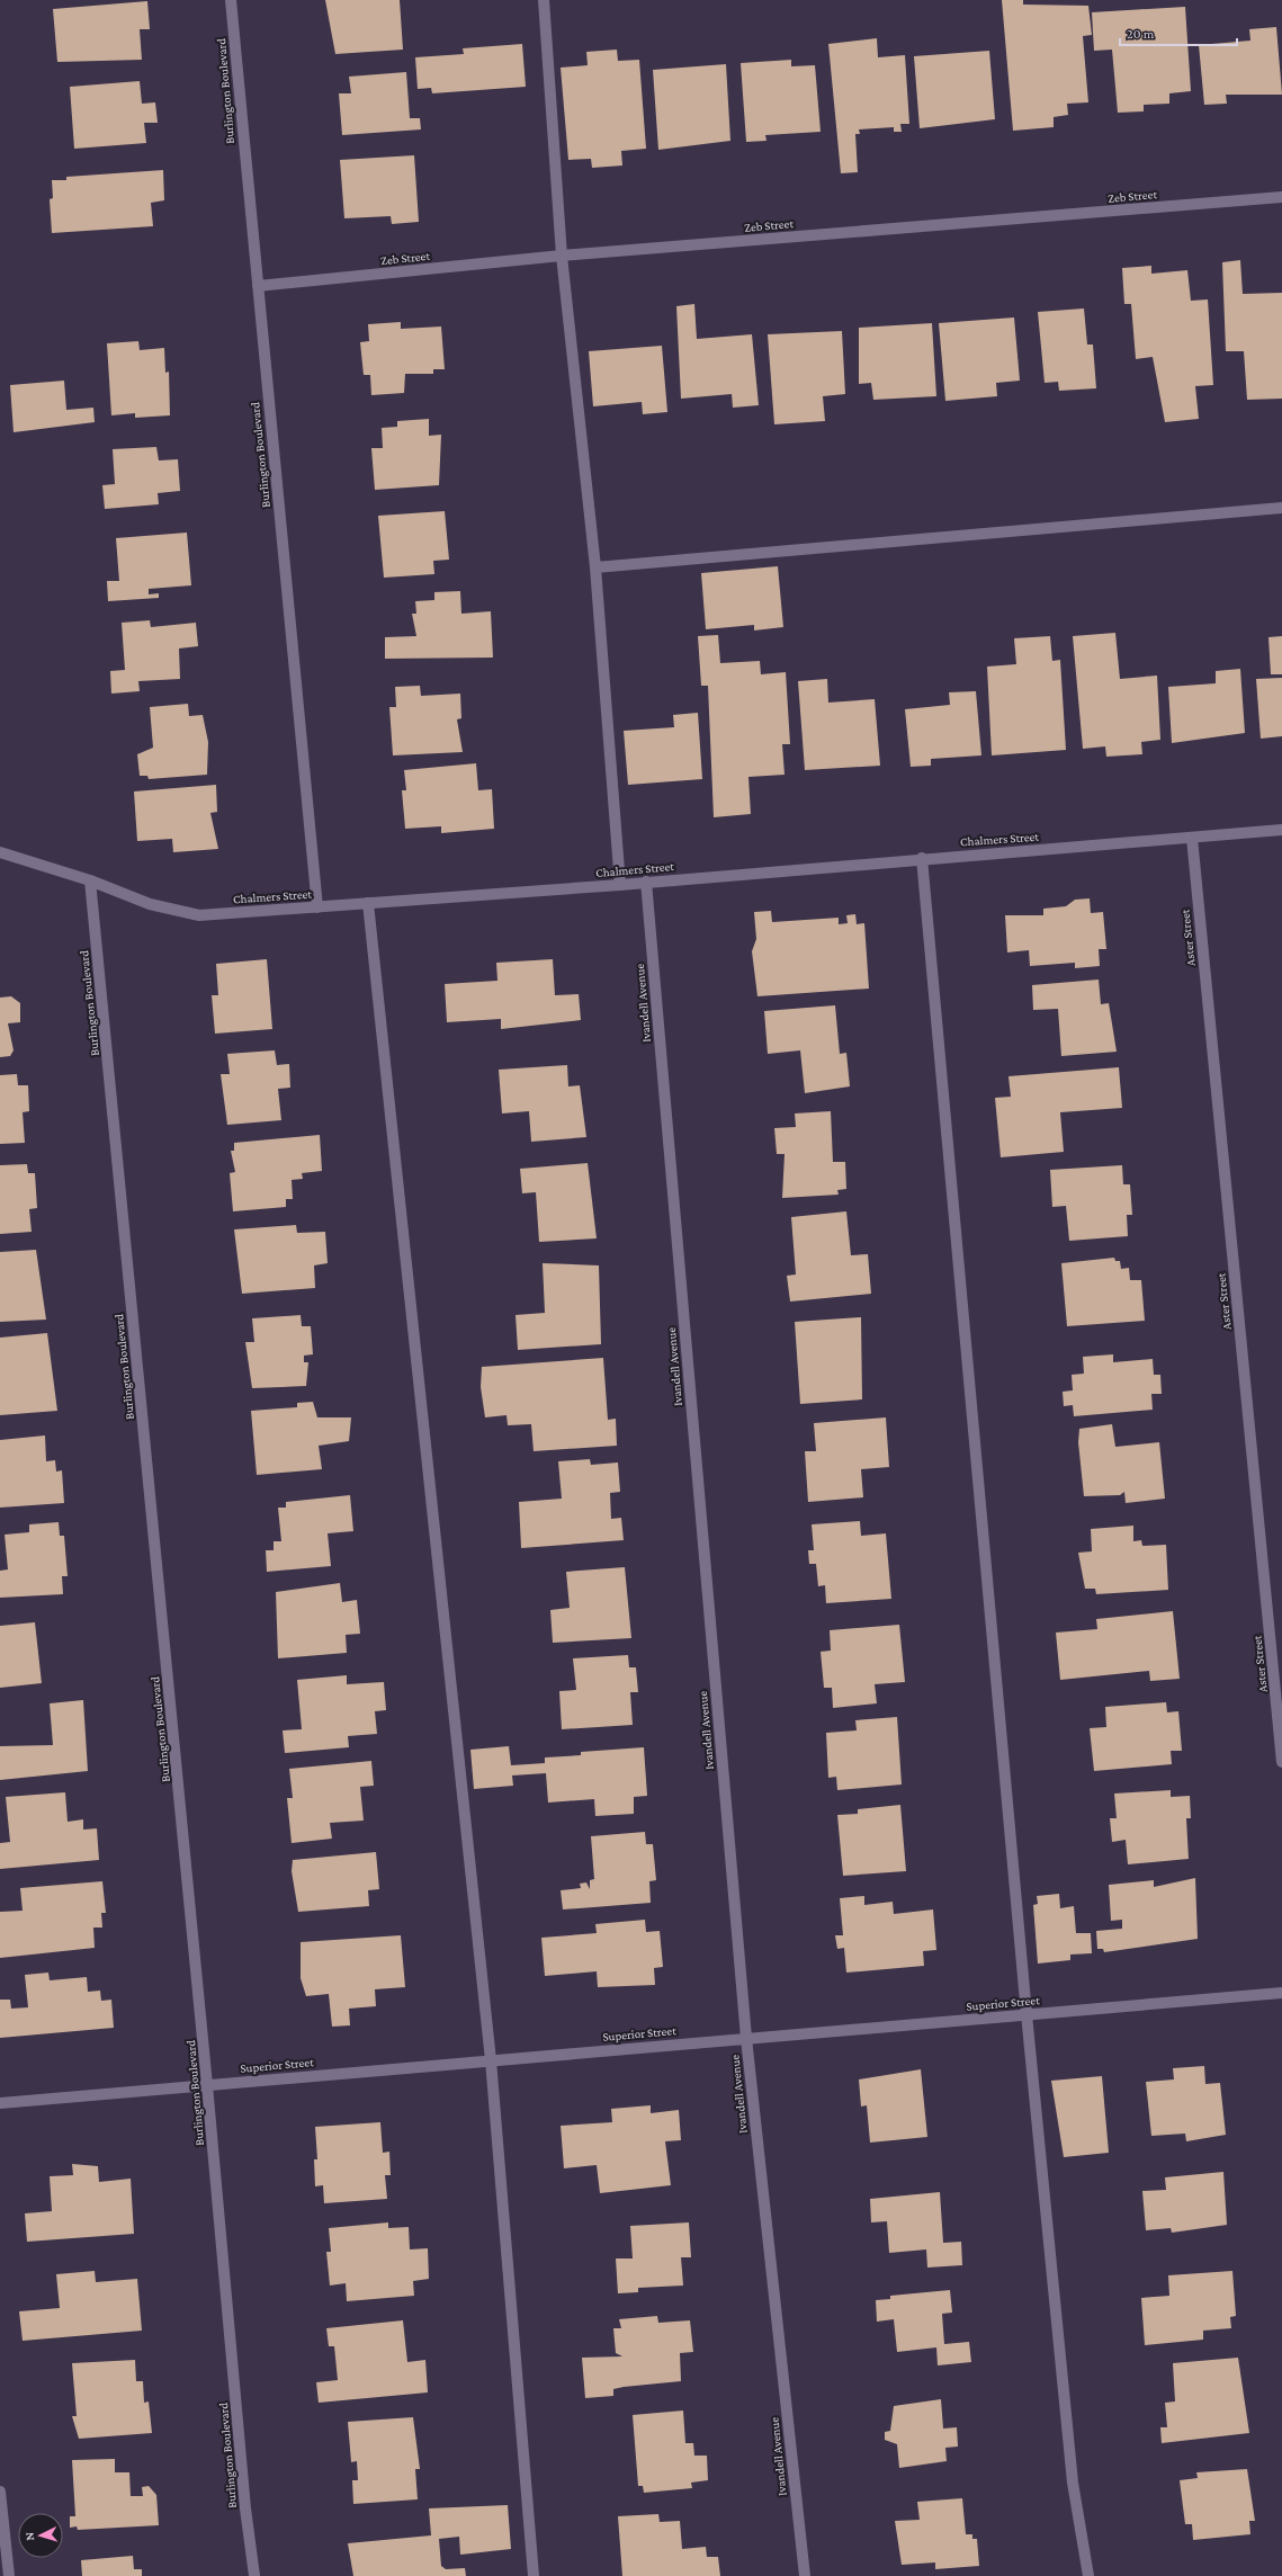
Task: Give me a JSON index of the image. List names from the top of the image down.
{
  "streets": {
    "street": [
      "Burlington Boulevard",
      "Zeb Street",
      "Chalmers Street",
      "Aster Street",
      "Ivandell Avenue",
      "Superior Street"
    ]
  },
  "crossings": [
    ["Burlington Boulevard", "Zeb Street"],
    ["Burlington Boulevard", "Chalmers Street"],
    ["Burlington Boulevard", "Superior Street"],
    ["Chalmers Street", "Aster Street"],
    ["Chalmers Street", "Ivandell Avenue"],
    ["Ivandell Avenue", "Superior Street"]
  ],
  "scale_bar": "20 m",
  "north": "left"
}
